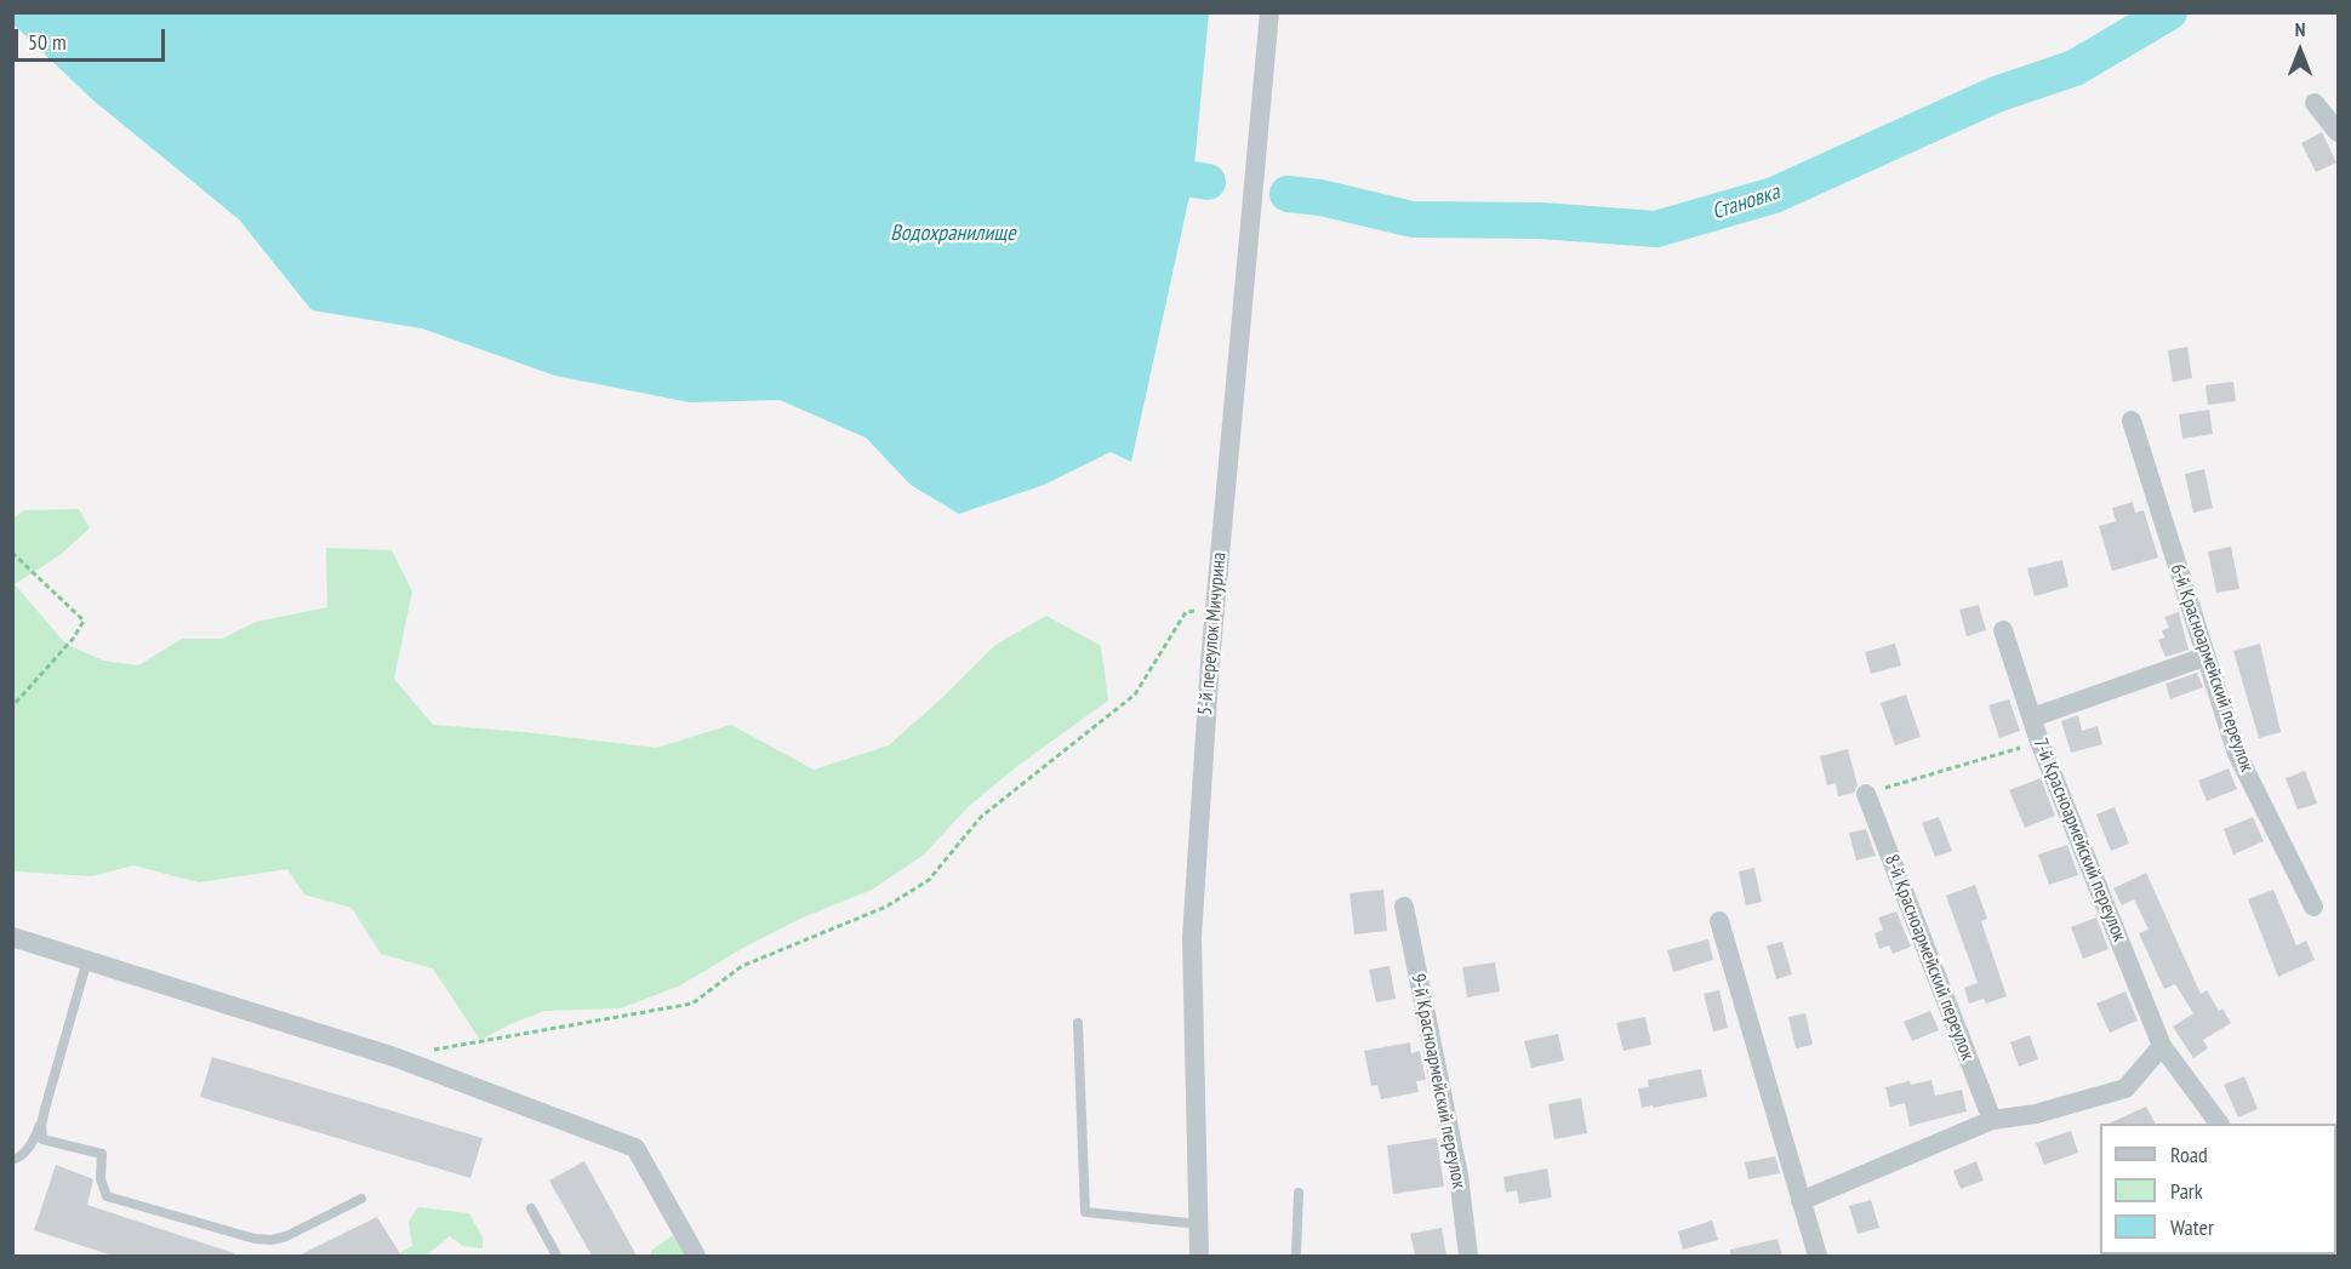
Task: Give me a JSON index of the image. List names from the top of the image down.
{
  "streets": {
    "street": [
      "5-й переулок Мичурина",
      "6-й Красноармейский переулок",
      "7-й Красноармейский переулок",
      "8-й Красноармейский переулок",
      "9-й Красноармейский переулок"
    ]
  },
  "water": ["Становка", "Водохранилище"],
  "legend": ["Road", "Park", "Water"],
  "scale_bar": "50 m",
  "north": "top"
}
